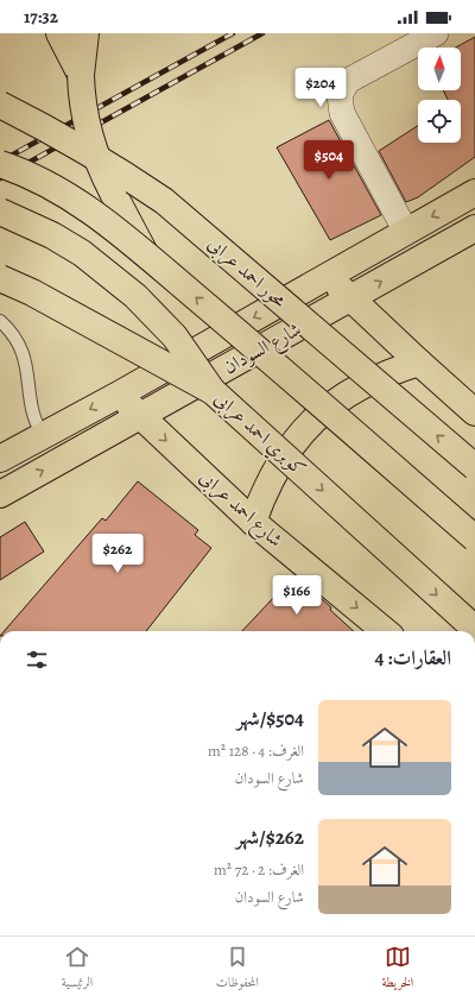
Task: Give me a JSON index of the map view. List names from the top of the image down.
{
  "streets": {
    "main road": [
      "محور احمد عرابى",
      "شارع السودان",
      "كوبري احمد عرابى",
      "شارع احمد عرابى"
    ]
  },
  "crossings": [
    ["شارع السودان", "شارع احمد عرابى"]
  ],
  "north": "top",
  "page": {
    "status": "17:32",
    "price": [
      "$204",
      "$504",
      "$262",
      "$166"
    ],
    "heading": "العقارات: 4",
    "list": [
      {
        "name": "$504/شهر",
        "note": "الغرف: 4 · 128 m² · شارع السودان"
      },
      {
        "name": "$262/شهر",
        "note": "الغرف: 2 · 72 m² · شارع السودان"
      }
    ],
    "tabs": ["الخريطة", "المحفوظات", "الرئيسية"]
  }
}
